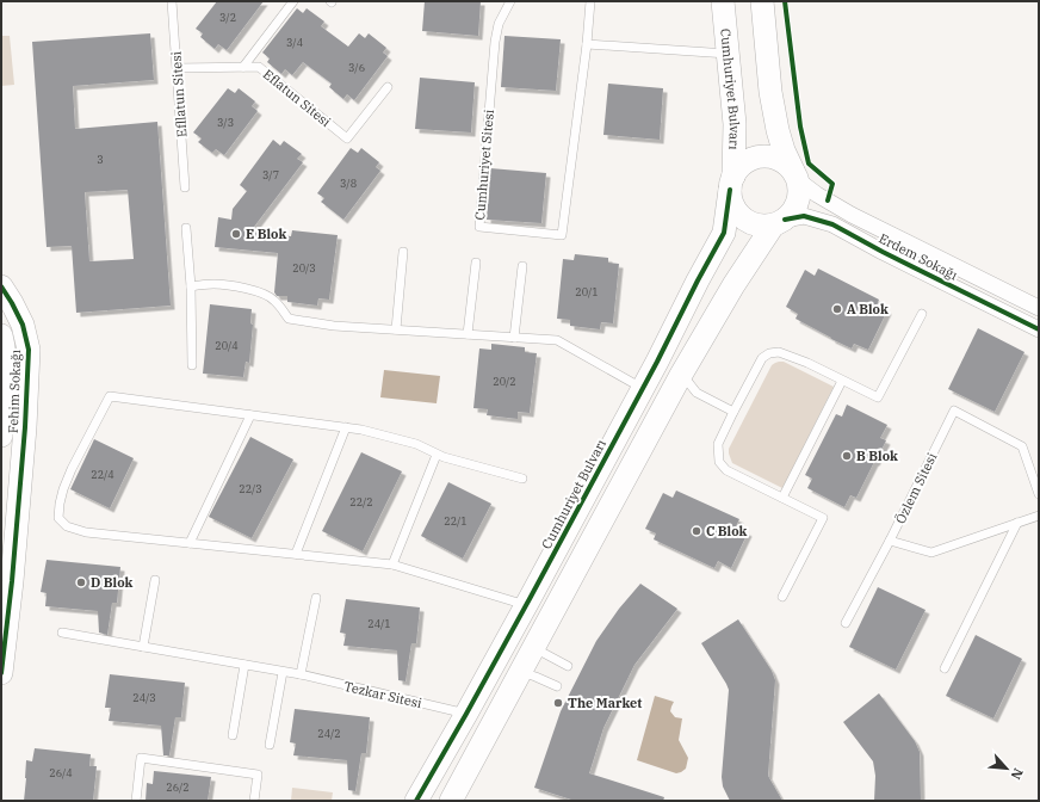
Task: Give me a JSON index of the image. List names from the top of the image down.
{
  "streets": {
    "street": ["Cumhuriyet Bulvarı", "Erdem Sokağı", "Fehim Sokağı"],
    "lane": [
      "Efllatun Sitesi",
      "Eflatun Sitesi",
      "Cumhuriyet Sitesi",
      "Özlem Sitesi",
      "Tezkar Sitesi"
    ]
  },
  "crossings": [
    ["Cumhuriyet Bulvarı", "Erdem Sokağı"],
    ["Cumhuriyet Bulvarı", "Tezkar Sitesi"],
    ["Efllatun Sitesi", "Eflatun Sitesi"]
  ],
  "places": [
    "E Blok",
    "A Blok",
    "B Blok",
    "C Blok",
    "D Blok",
    "The Market"
  ],
  "house_numbers": [
    "3/2",
    "3/4",
    "3/6",
    "3/3",
    "3",
    "3/7",
    "3/8",
    "20/3",
    "20/1",
    "20/4",
    "20/2",
    "22/4",
    "22/3",
    "22/2",
    "22/1",
    "24/1",
    "24/3",
    "24/2",
    "26/4",
    "26/2"
  ],
  "north": "bottom right"
}
